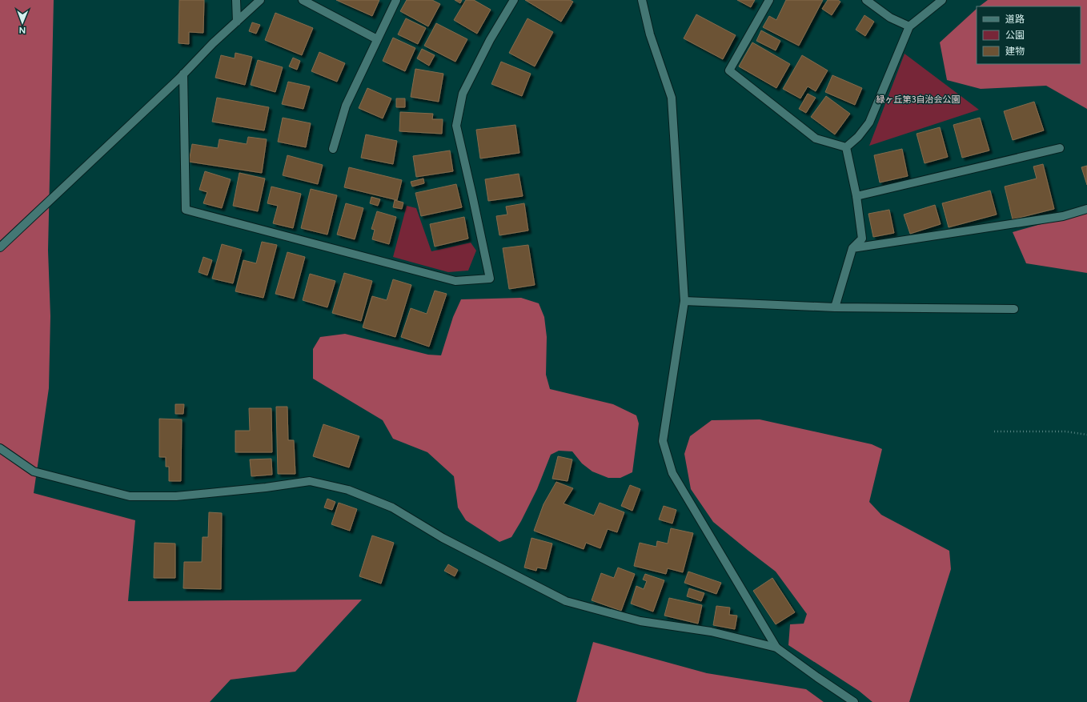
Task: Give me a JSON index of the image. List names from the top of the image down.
{
  "parks": ["緑ヶ丘第3自治会公園"],
  "legend": ["道路", "公園", "建物"],
  "north": "bottom"
}
